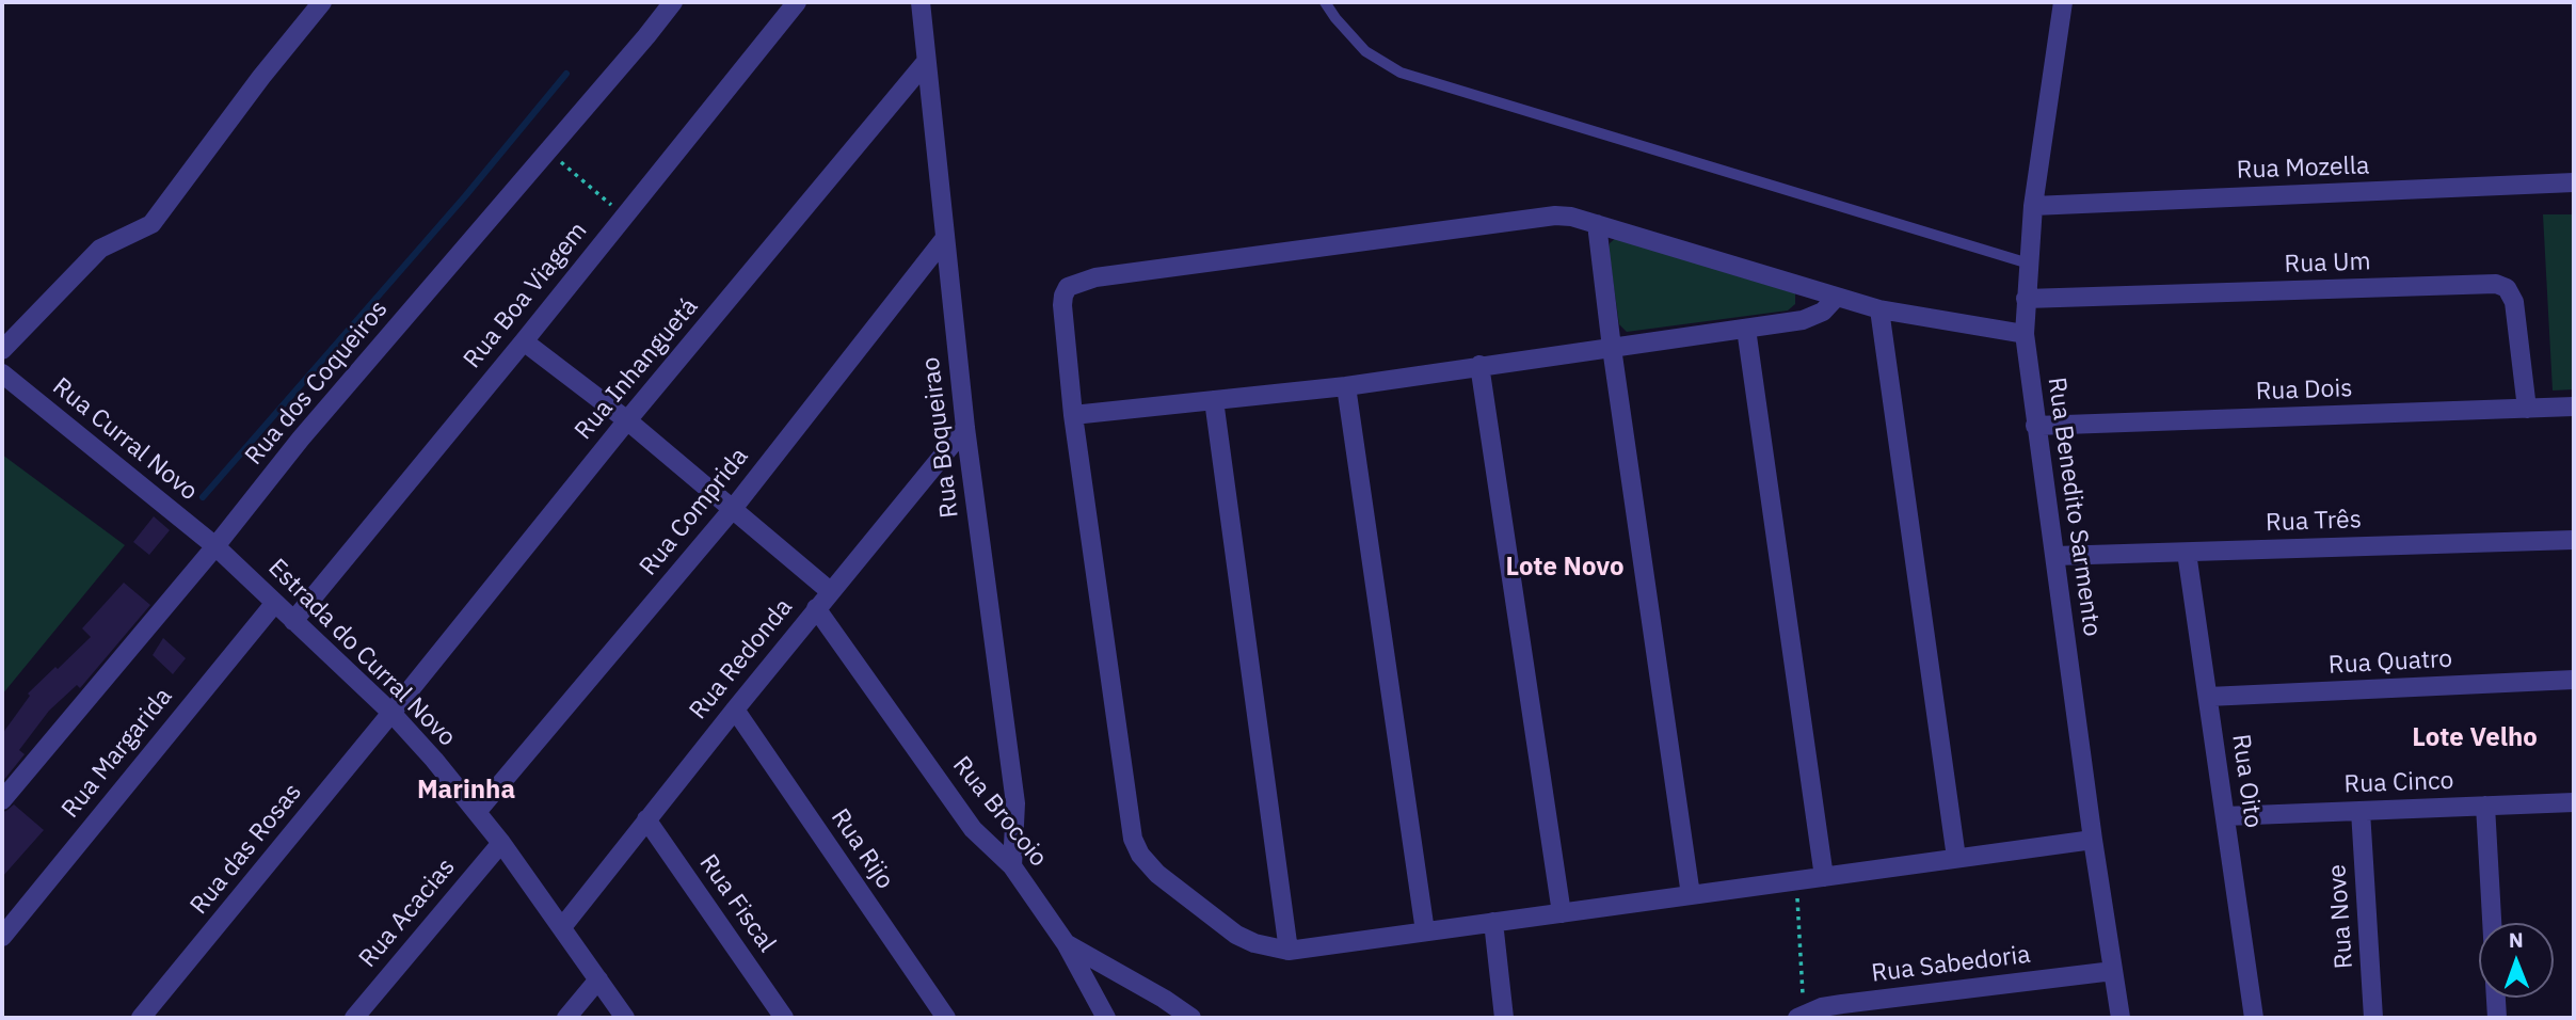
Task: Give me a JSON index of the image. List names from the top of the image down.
{
  "streets": {
    "street": [
      "Rua Mozella",
      "Rua Um",
      "Rua Boa Viagem",
      "Rua Inhanguetá",
      "Rua dos Coqueiros",
      "Rua Dois",
      "Rua Boqueirao",
      "Rua Curral Novo",
      "Rua Benedito Sarmento",
      "Rua Comprida",
      "Rua Três",
      "Estrada do Curral Novo",
      "Rua Redonda",
      "Rua Quatro",
      "Rua Margarida",
      "Rua Oito",
      "Rua Cinco",
      "Rua Brocoio",
      "Rua das Rosas",
      "Rua Rijo",
      "Rua Fiscal",
      "Rua Acacias",
      "Rua Nove",
      "Rua Sabedoria"
    ]
  },
  "crossings": [
    ["Rua Mozella", "Rua Benedito Sarmento"],
    ["Rua Um", "Rua Dois"],
    ["Rua Um", "Rua Benedito Sarmento"],
    ["Rua Boa Viagem", "Estrada do Curral Novo"],
    ["Rua Inhanguetá", "Rua Boqueirao"],
    ["Rua Inhanguetá", "Estrada do Curral Novo"],
    ["Rua Inhanguetá", "Rua das Rosas"],
    ["Rua dos Coqueiros", "Rua Curral Novo"],
    ["Rua dos Coqueiros", "Estrada do Curral Novo"],
    ["Rua Dois", "Rua Benedito Sarmento"],
    ["Rua Boqueirao", "Rua Comprida"],
    ["Rua Boqueirao", "Rua Redonda"],
    ["Rua Boqueirao", "Rua Brocoio"],
    ["Rua Curral Novo", "Estrada do Curral Novo"],
    ["Rua Benedito Sarmento", "Rua Três"],
    ["Rua Benedito Sarmento", "Rua Sabedoria"],
    ["Rua Comprida", "Estrada do Curral Novo"],
    ["Rua Três", "Rua Oito"],
    ["Estrada do Curral Novo", "Rua Redonda"],
    ["Estrada do Curral Novo", "Rua Margarida"],
    ["Estrada do Curral Novo", "Rua das Rosas"],
    ["Estrada do Curral Novo", "Rua Acacias"],
    ["Rua Redonda", "Rua Brocoio"],
    ["Rua Redonda", "Rua Rijo"],
    ["Rua Redonda", "Rua Fiscal"],
    ["Rua Quatro", "Rua Oito"],
    ["Rua Oito", "Rua Cinco"],
    ["Rua Cinco", "Rua Nove"]
  ],
  "districts": ["Lote Novo", "Lote Velho", "Marinha"],
  "north": "top"
}
